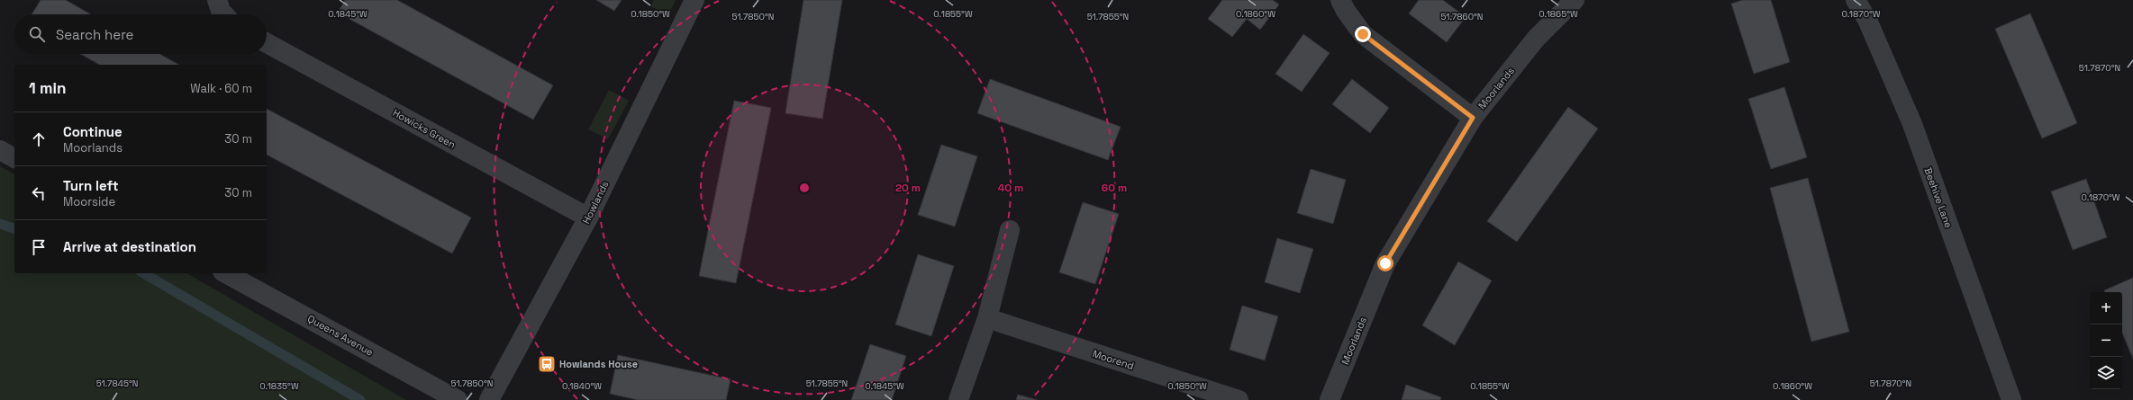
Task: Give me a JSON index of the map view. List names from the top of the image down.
{
  "streets": {
    "street": [
      "Moorlands",
      "Howicks Green",
      "Beehive Lane",
      "Howlands",
      "Queens Avenue",
      "Moorend"
    ]
  },
  "crossings": [
    ["Howicks Green", "Howlands"]
  ],
  "places": {
    "bus stop": ["Howlands House"]
  },
  "page": {
    "search": "Search here",
    "heading": ["1 min", "Walk · 60 m"],
    "list": [
      ["Continue", "Moorlands", "30 m"],
      ["Turn left", "Moorside", "30 m"],
      "Arrive at destination"
    ],
    "map_buttons": ["+", "−"]
  },
  "coordinates": [
    "0.1845°W",
    "0.1850°W",
    "0.1855°W",
    "0.1865°W",
    "0.1860°W",
    "0.1870°W",
    "51.7860°N",
    "51.7850°N",
    "51.7855°N",
    "51.7870°N",
    "51.7845°N",
    "0.1835°W",
    "0.1840°W"
  ],
  "rings": ["20 m", "40 m", "60 m"]
}
